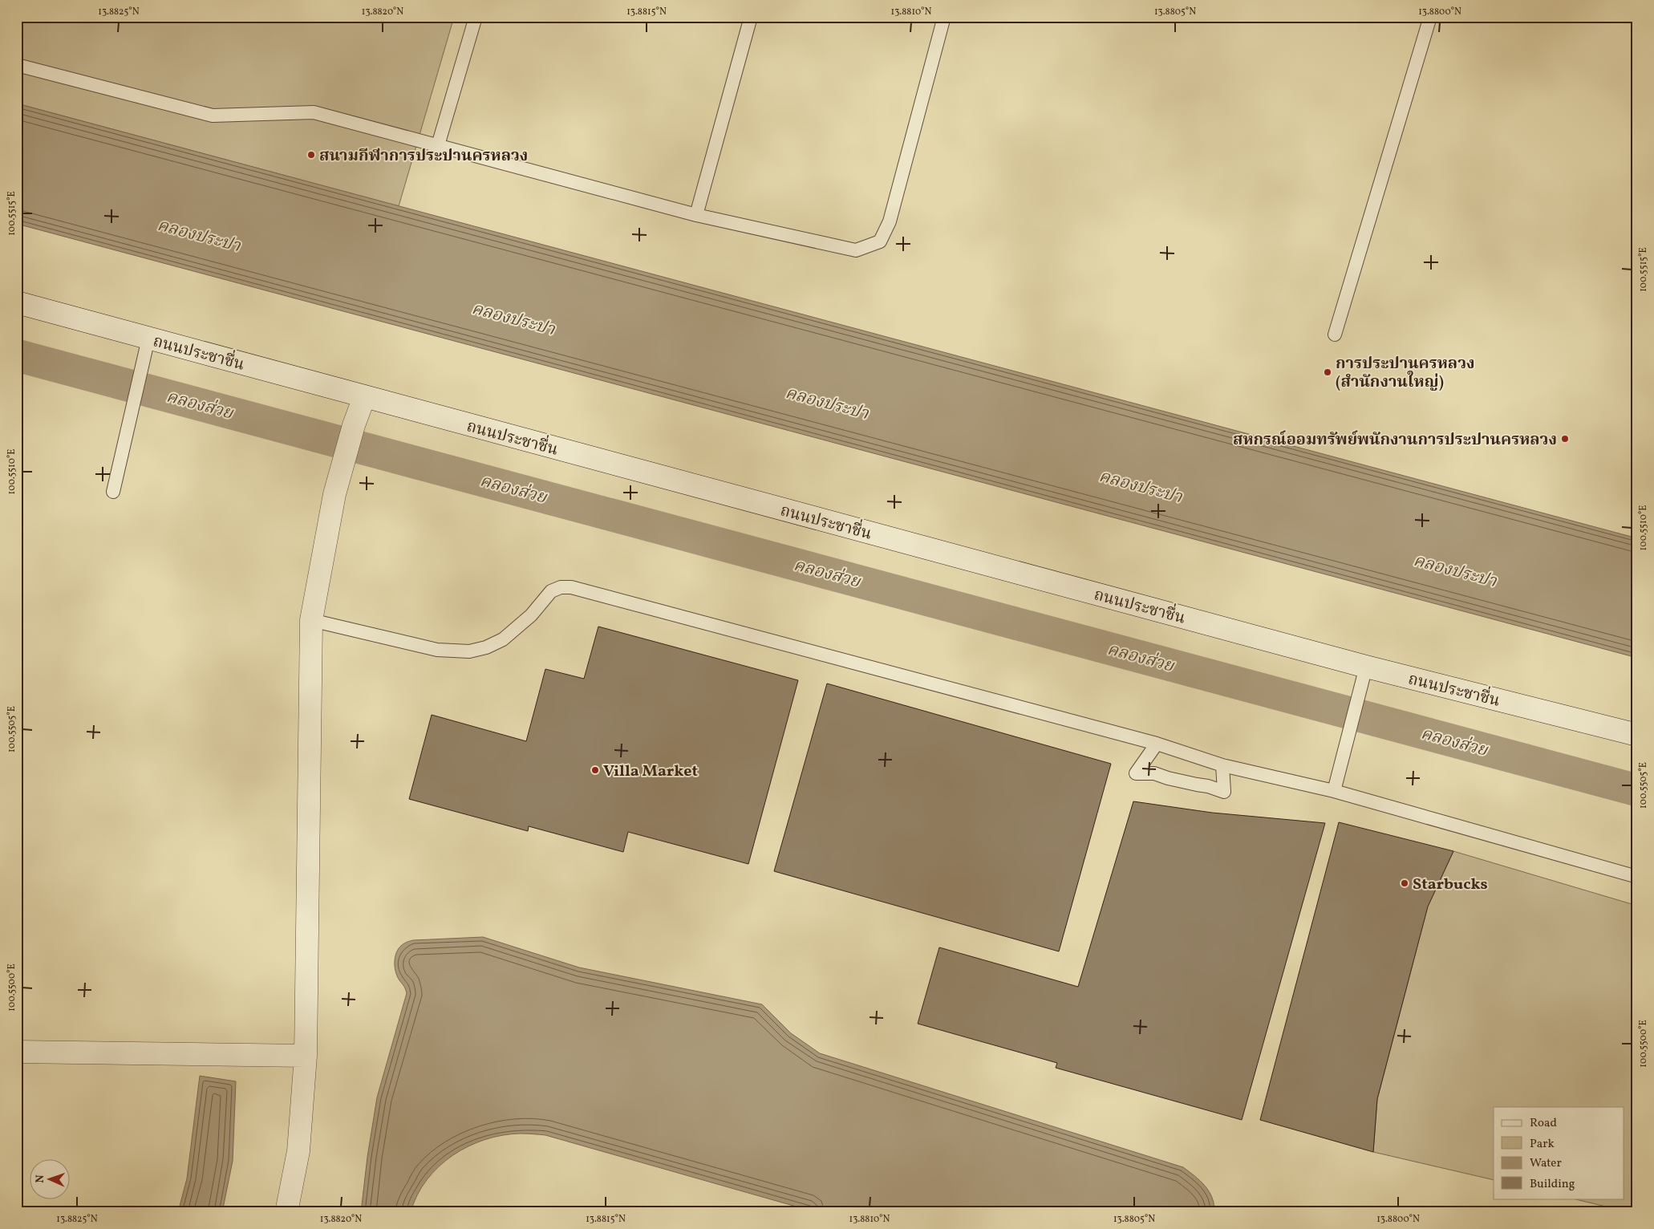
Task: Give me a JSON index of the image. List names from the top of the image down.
{
  "streets": {
    "main road": ["ถนนประชาชื่น"]
  },
  "water": ["คลองประปา", "คลองส่วย"],
  "places": [
    "สนามกีฬาการประปานครหลวง",
    "การประปานครหลวง (สำนักงานใหญ่)",
    "สหกรณ์ออมทรัพย์พนักงานการประปานครหลวง",
    "Villa Market",
    "Starbucks"
  ],
  "legend": [
    "Road",
    "Park",
    "Water",
    "Building"
  ],
  "north": "left",
  "coordinates": [
    "13.8825°N",
    "13.8820°N",
    "13.8815°N",
    "13.8810°N",
    "13.8805°N",
    "13.8800°N",
    "100.5515°E",
    "100.5510°E",
    "100.5505°E",
    "100.5500°E"
  ]
}
